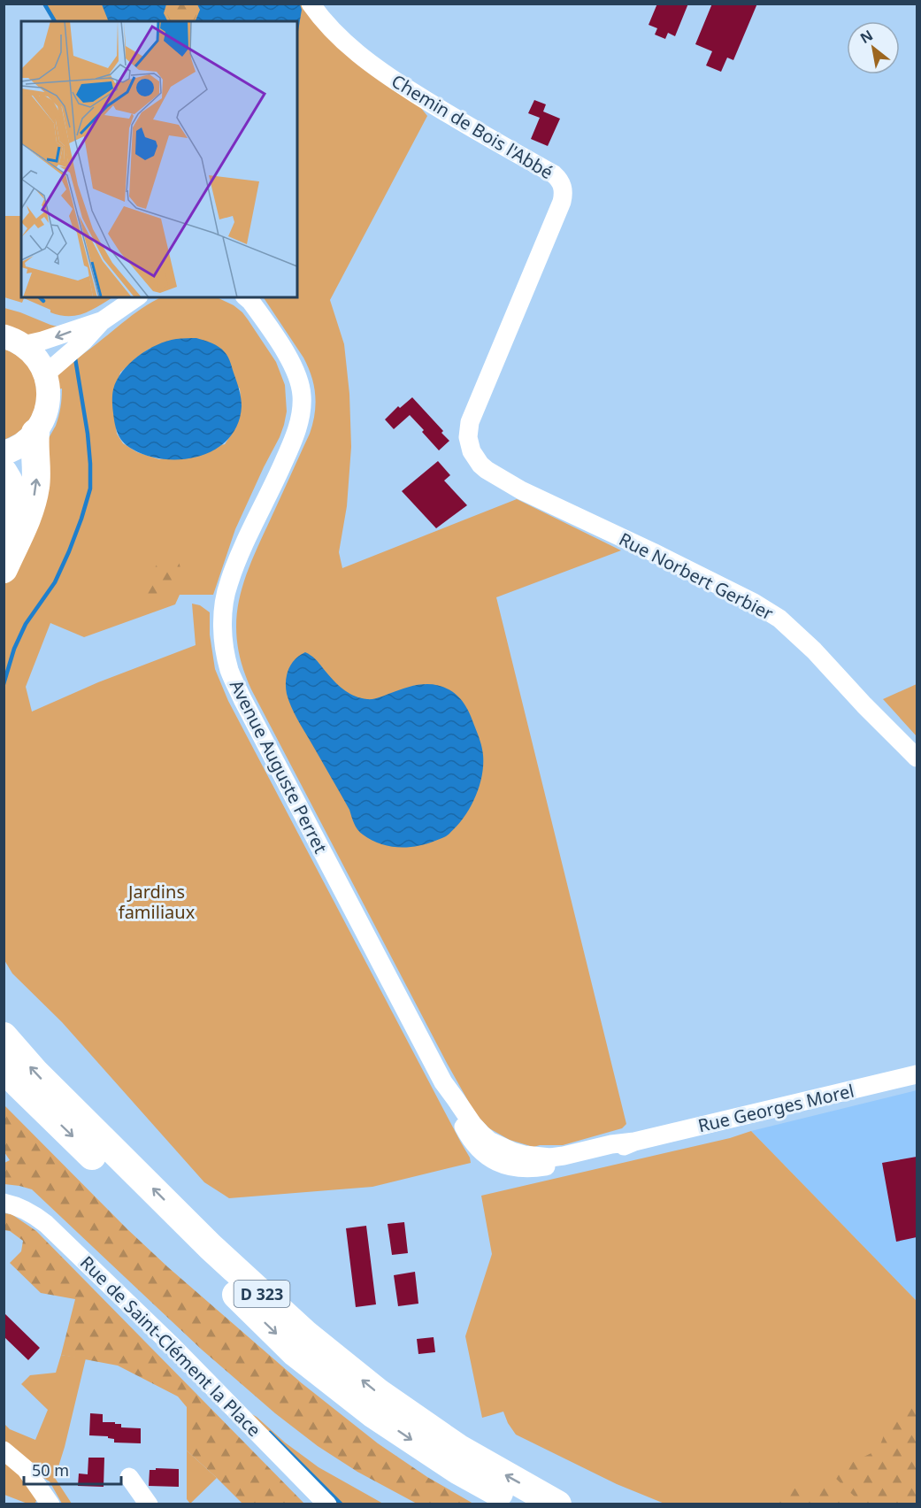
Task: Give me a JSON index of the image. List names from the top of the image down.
{
  "streets": {
    "highway": ["D 323"],
    "street": [
      "Chemin de Bois l'Abbé",
      "Rue Norbert Gerbier",
      "Avenue Auguste Perret",
      "Rue Georges Morel",
      "Rue de Saint-Clément la Place"
    ]
  },
  "crossings": [
    ["Chemin de Bois l'Abbé", "Rue Norbert Gerbier"],
    ["Avenue Auguste Perret", "Rue Georges Morel"]
  ],
  "parks": ["Jardins familiaux"],
  "scale_bar": "50 m",
  "north": "top left"
}
